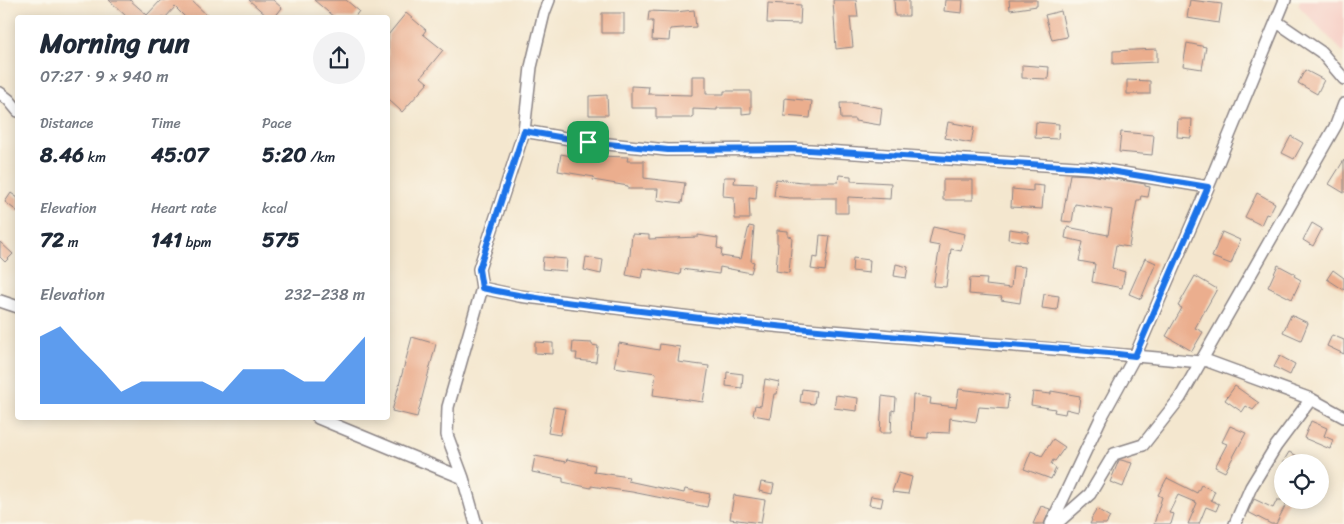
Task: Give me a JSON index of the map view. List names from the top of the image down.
{
  "page": {
    "heading": ["Morning run", "07:27 · 9 × 940 m"],
    "stats": [
      ["Distance", "8.46 km"],
      ["Time", "45:07"],
      ["Pace", "5:20 /km"],
      ["Elevation", "72 m"],
      ["Heart rate", "141 bpm"],
      ["kcal", "575"]
    ],
    "chart": ["Elevation", "232–238 m"]
  }
}
